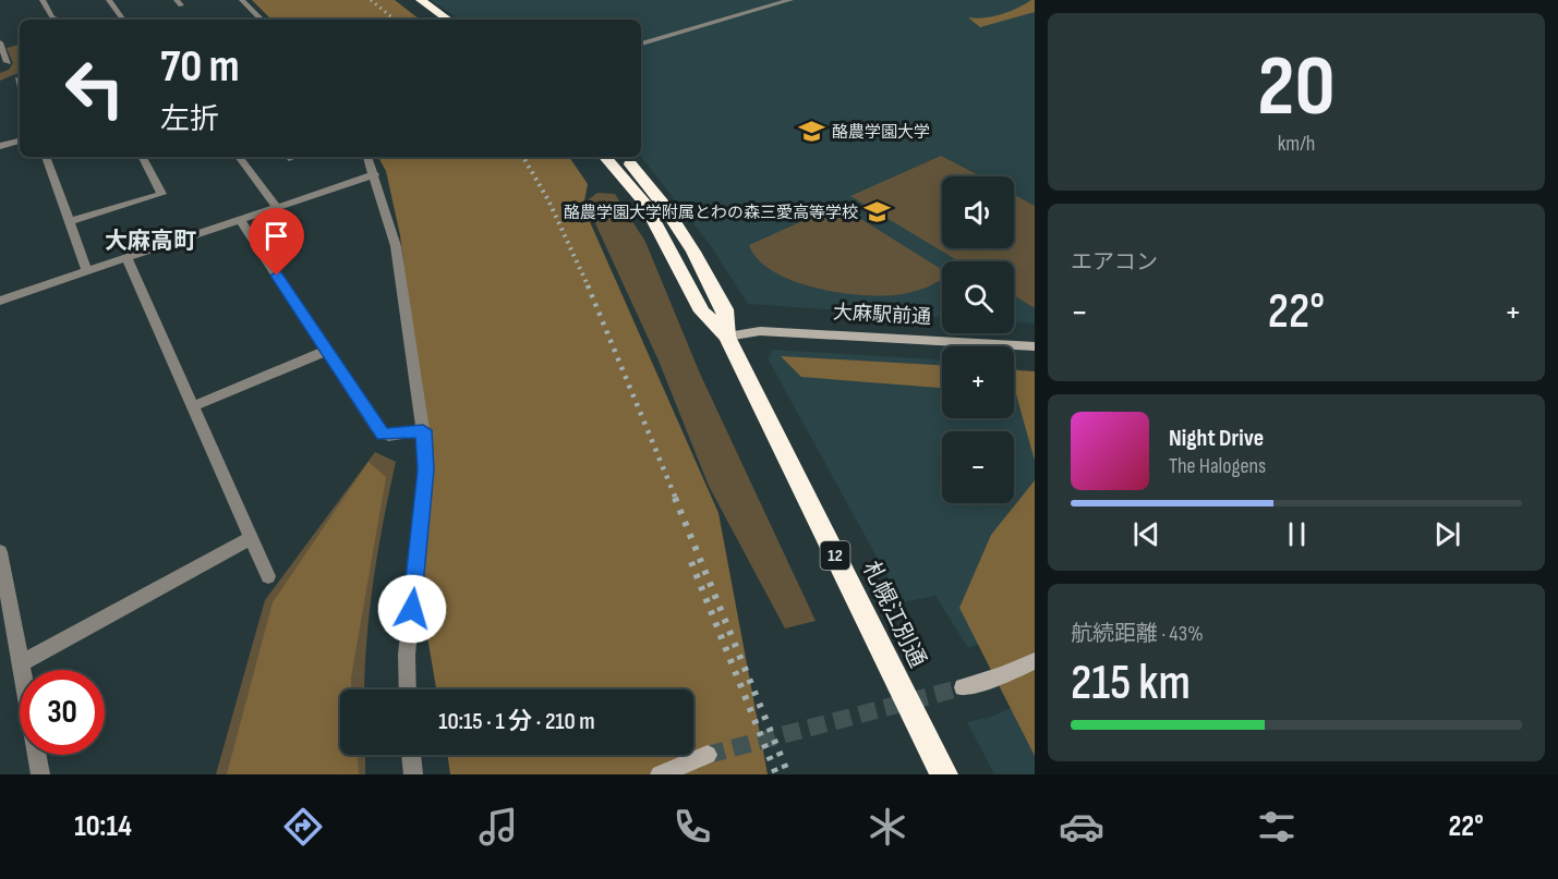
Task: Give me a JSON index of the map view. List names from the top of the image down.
{
  "streets": {
    "highway": ["12", "札幌江別通"],
    "street": ["大麻駅前通"]
  },
  "crossings": [
    ["大麻駅前通", "札幌江別通"]
  ],
  "districts": ["大麻高町"],
  "places": {
    "school or university": ["酪農学園大学", "酪農学園大学附属とわの森三愛高等学校"]
  },
  "page": {
    "tile": [
      ["20", "km/h"],
      "エアコン",
      ["航続距離 · 43%", "215 km"]
    ],
    "turn": ["70 m", "左折"],
    "map_buttons": ["+", "−"],
    "heat": ["−", "22°", "+"],
    "song": ["Night Drive", "The Halogens"],
    "limit": "30",
    "trip": "10:15 · 1 分 · 210 m",
    "tabs": ["10:14", "22°"]
  }
}
